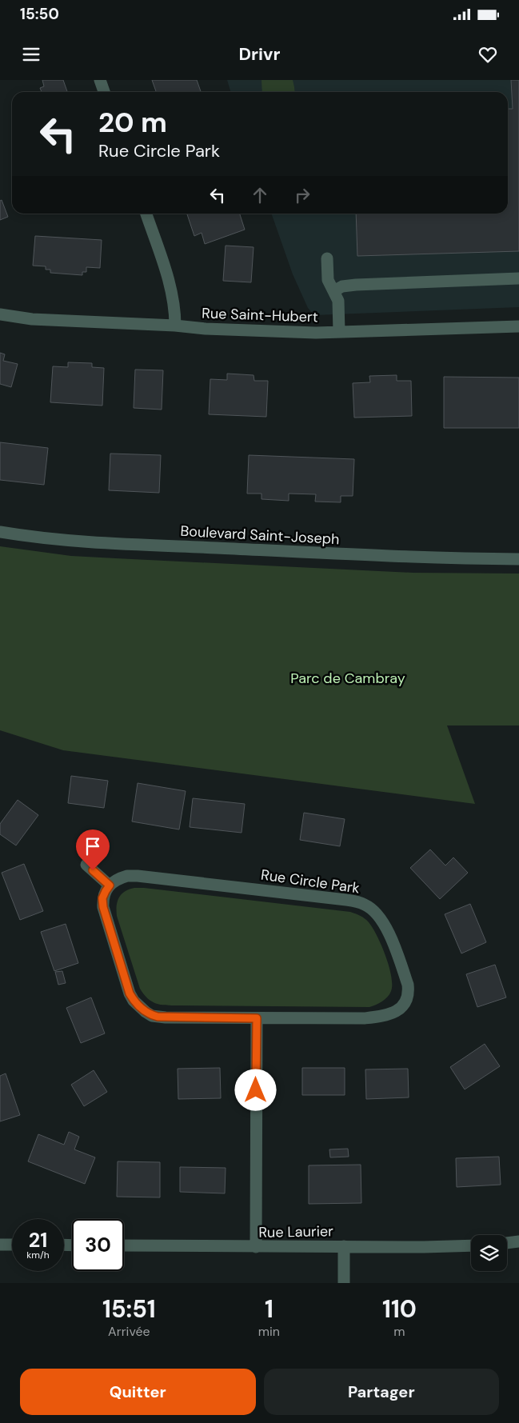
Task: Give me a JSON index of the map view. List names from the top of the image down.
{
  "streets": {
    "street": [
      "Rue Saint-Hubert",
      "Boulevard Saint-Joseph",
      "Rue Circle Park",
      "Rue Laurier"
    ]
  },
  "parks": ["Parc de Cambray"],
  "page": {
    "status": "15:50",
    "header": "Drivr",
    "turn": ["20 m", "Rue Circle Park"],
    "speed": "21 km/h",
    "limit": "30",
    "eta": [
      "15:51",
      "Arrivée",
      "1",
      "min",
      "110",
      "m"
    ],
    "buttons": ["Quitter", "Partager"]
  }
}
